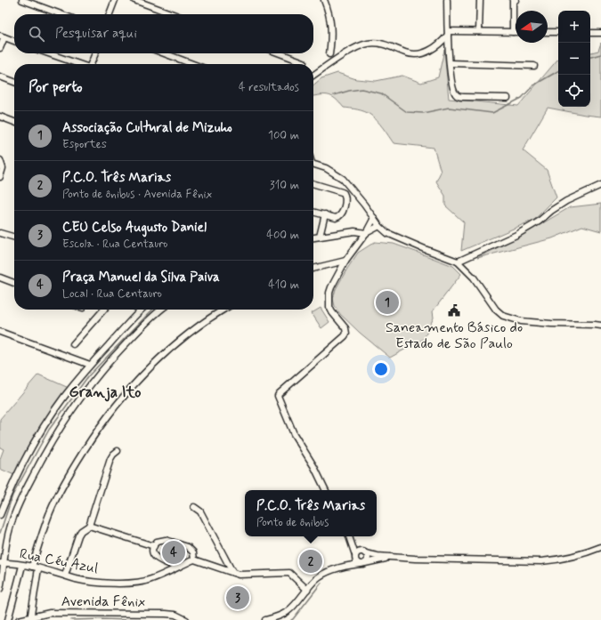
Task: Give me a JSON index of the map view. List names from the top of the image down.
{
  "streets": {
    "street": ["Rua Céu Azul", "Avenida Fênix"]
  },
  "districts": ["Granja Ito"],
  "places": {
    "public building": ["Saneamento Básico do Estado de São Paulo"]
  },
  "north": "left",
  "page": {
    "map_buttons": ["+", "−"],
    "search": "Pesquisar aqui",
    "heading": ["Por perto", "4 resultados"],
    "list": [
      {
        "mark": "1",
        "name": "Associação Cultural de Mizuho",
        "note": "Esportes",
        "value": "100 m"
      },
      {
        "mark": "2",
        "name": "P.C.O. Três Marias",
        "note": "Ponto de ônibus · Avenida Fênix",
        "value": "310 m"
      },
      {
        "mark": "3",
        "name": "CEU Celso Augusto Daniel",
        "note": "Escola · Rua Centauro",
        "value": "400 m"
      },
      {
        "mark": "4",
        "name": "Praça Manuel da Silva Paiva",
        "note": "Local · Rua Centauro",
        "value": "410 m"
      }
    ],
    "pins": [
      "1",
      "4",
      "2",
      "3"
    ],
    "popup": ["P.C.O. Três Marias", "Ponto de ônibus"]
  }
}
